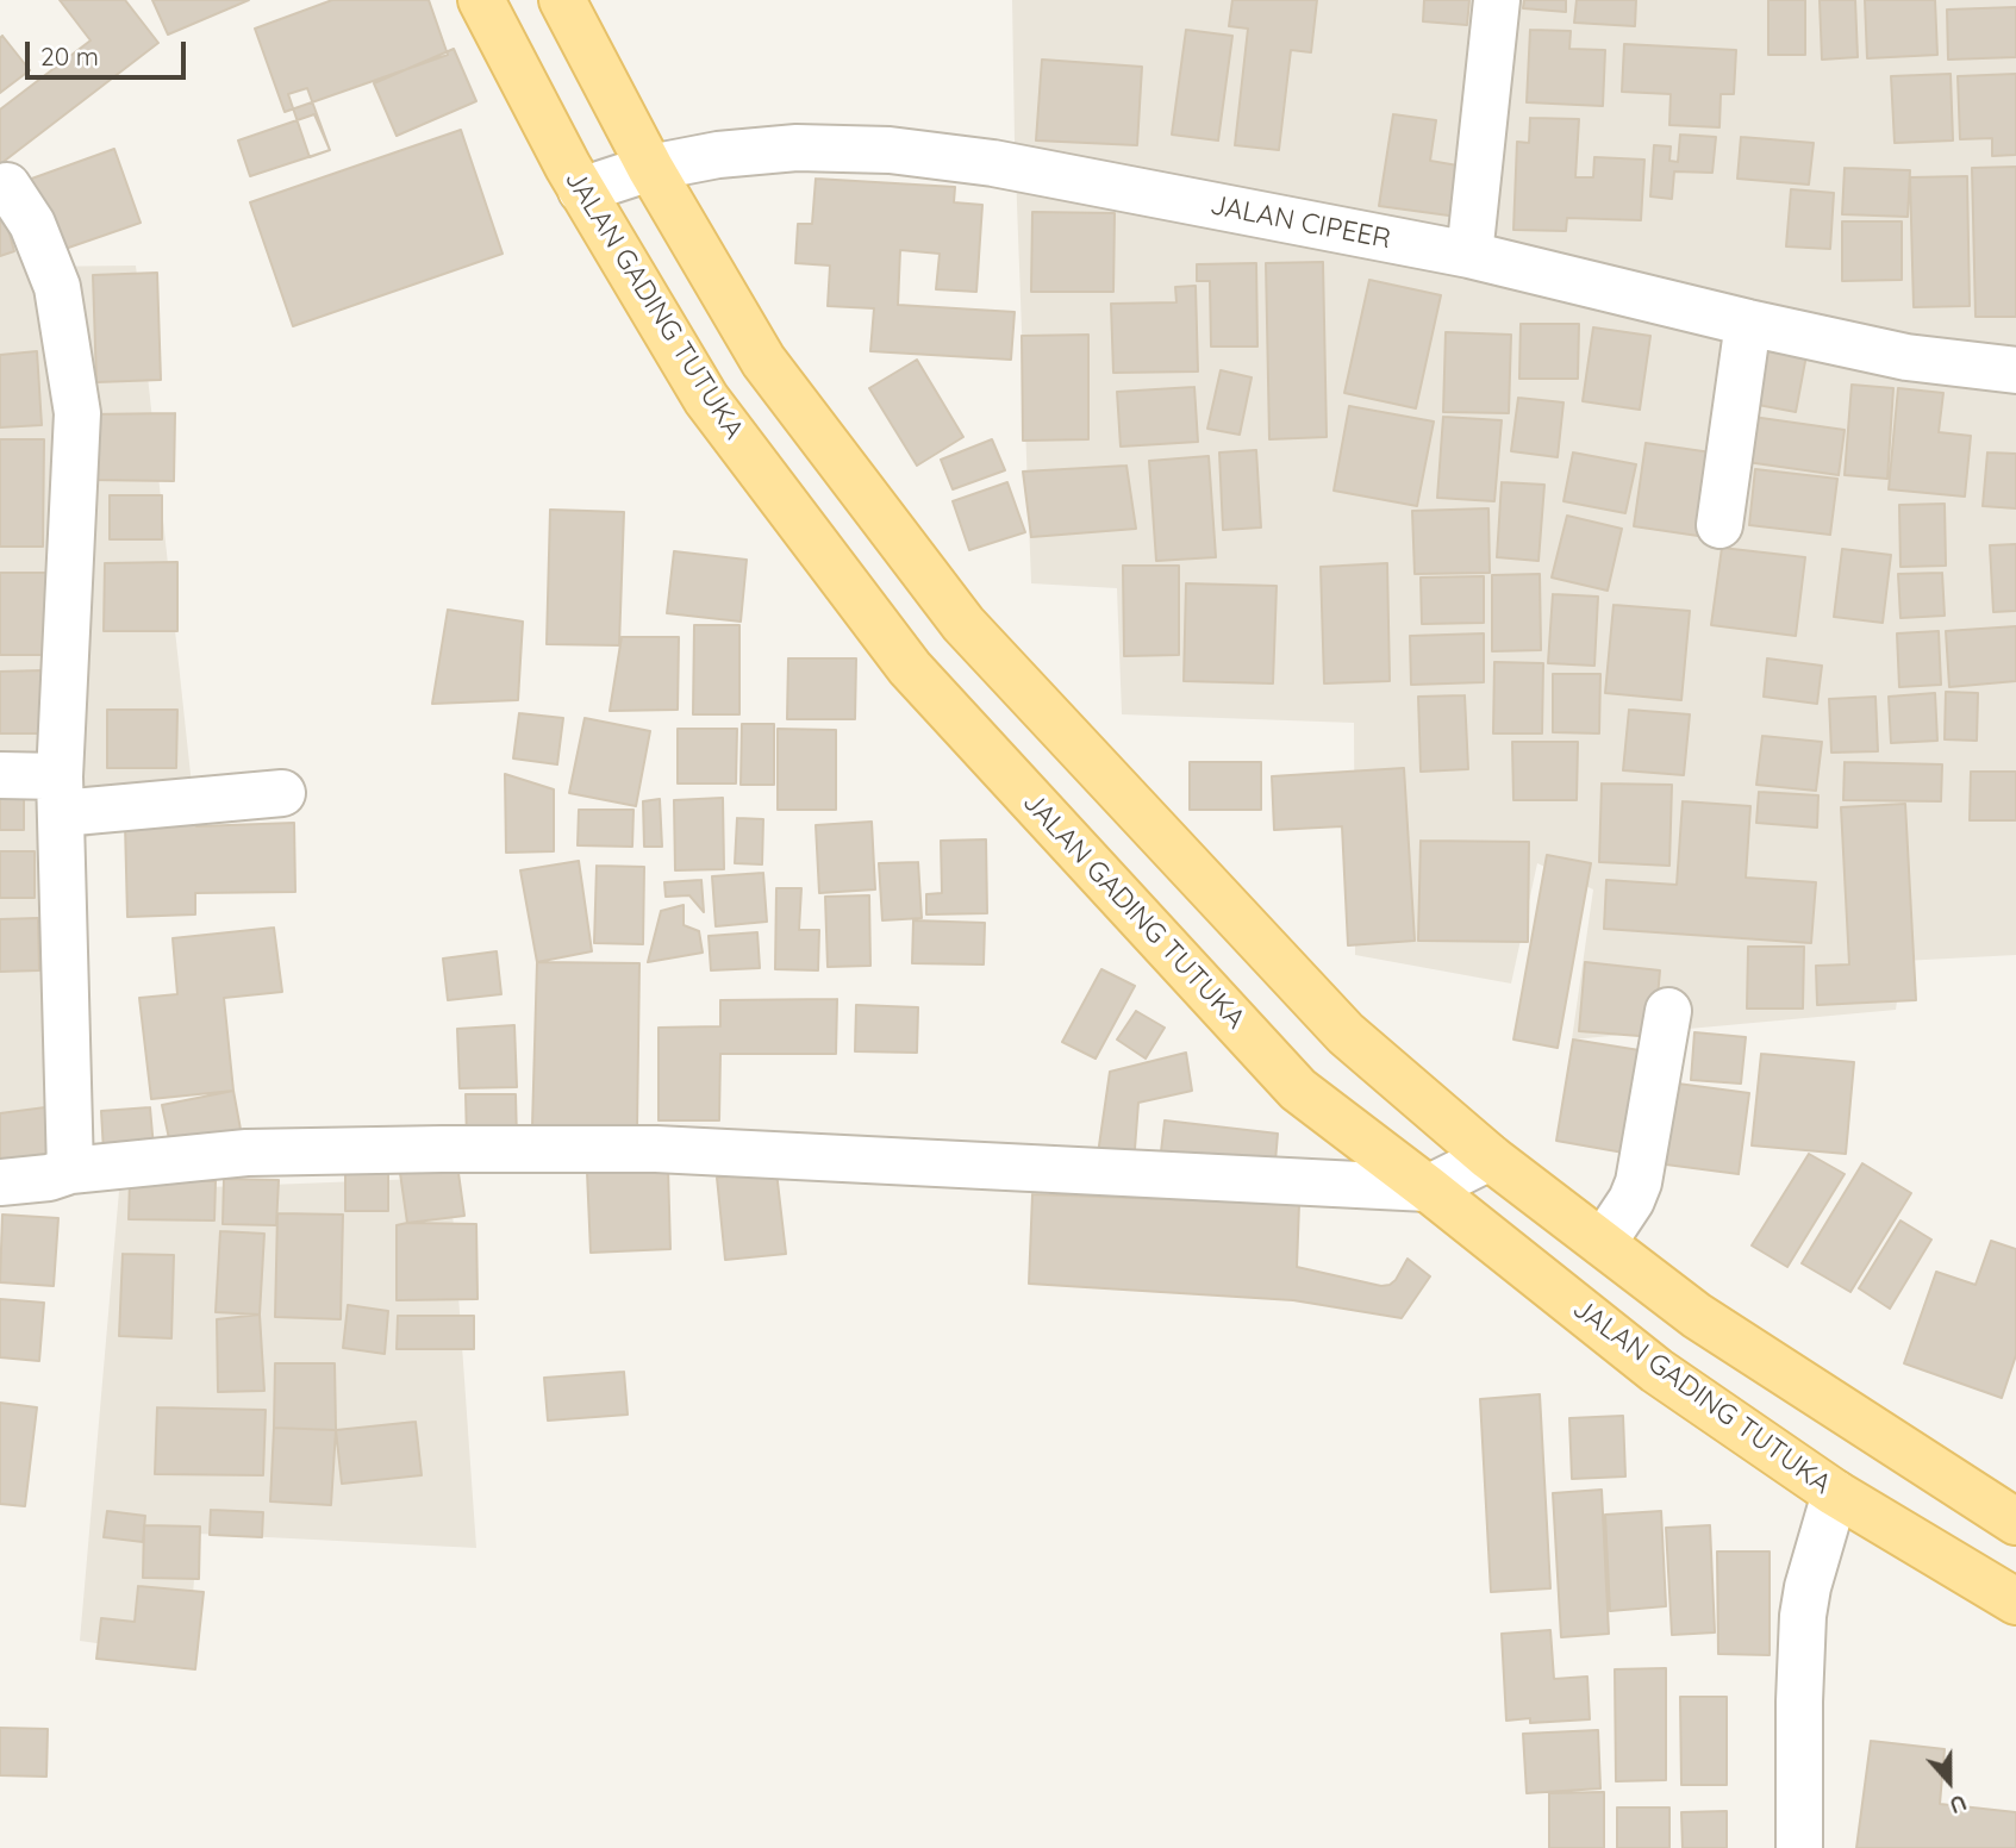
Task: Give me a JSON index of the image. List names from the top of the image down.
{
  "streets": {
    "main road": ["JALAN GADING TUTUKA"],
    "street": ["JALAN CIPEER"]
  },
  "crossings": [
    ["JALAN CIPEER", "JALAN GADING TUTUKA"]
  ],
  "scale_bar": "20 m",
  "north": "bottom"
}
